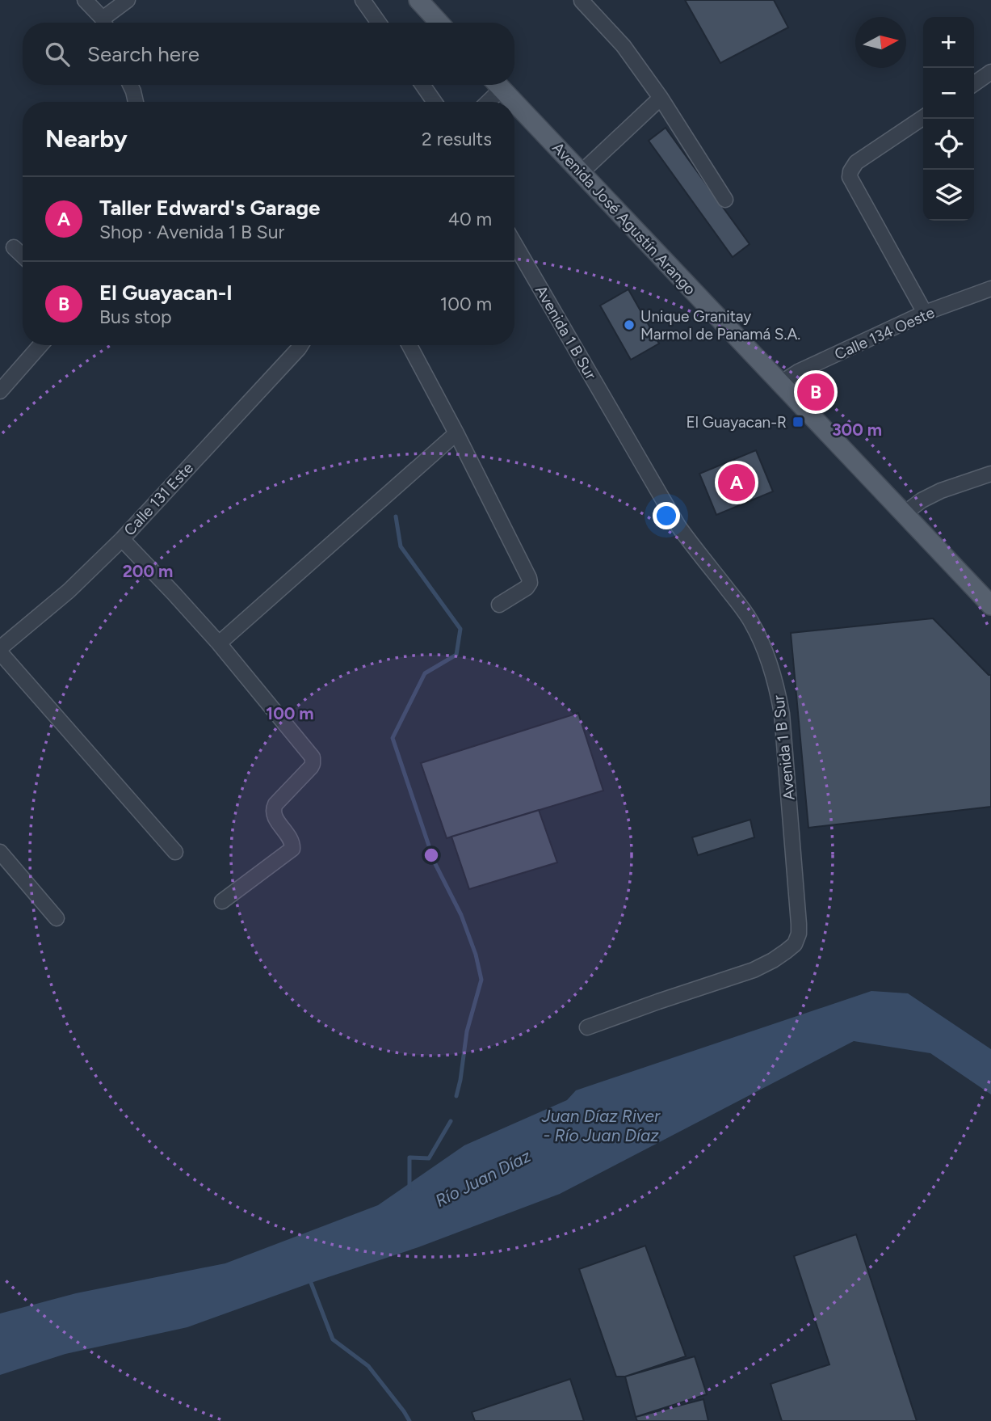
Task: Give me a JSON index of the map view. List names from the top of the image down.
{
  "streets": {
    "main road": ["Avenida José Agustín Arango"],
    "street": ["Avenida 1 B Sur", "Calle 134 Oeste", "Calle 131 Este"]
  },
  "crossings": [
    ["Avenida José Agustín Arango", "Calle 134 Oeste"]
  ],
  "water": ["Juan Díaz River - Río Juan Díaz", "Río Juan Díaz"],
  "places": {
    "other": ["Unique Granitay Marmol de Panamá S.A."],
    "transit": ["El Guayacan-R"]
  },
  "north": "right",
  "page": {
    "map_buttons": ["+", "−"],
    "search": "Search here",
    "heading": ["Nearby", "2 results"],
    "list": [
      {
        "mark": "A",
        "name": "Taller Edward's Garage",
        "note": "Shop · Avenida 1 B Sur",
        "value": "40 m"
      },
      {
        "mark": "B",
        "name": "El Guayacan-I",
        "note": "Bus stop",
        "value": "100 m"
      }
    ],
    "pins": ["B", "A"]
  },
  "rings": ["300 m", "200 m", "100 m"]
}
